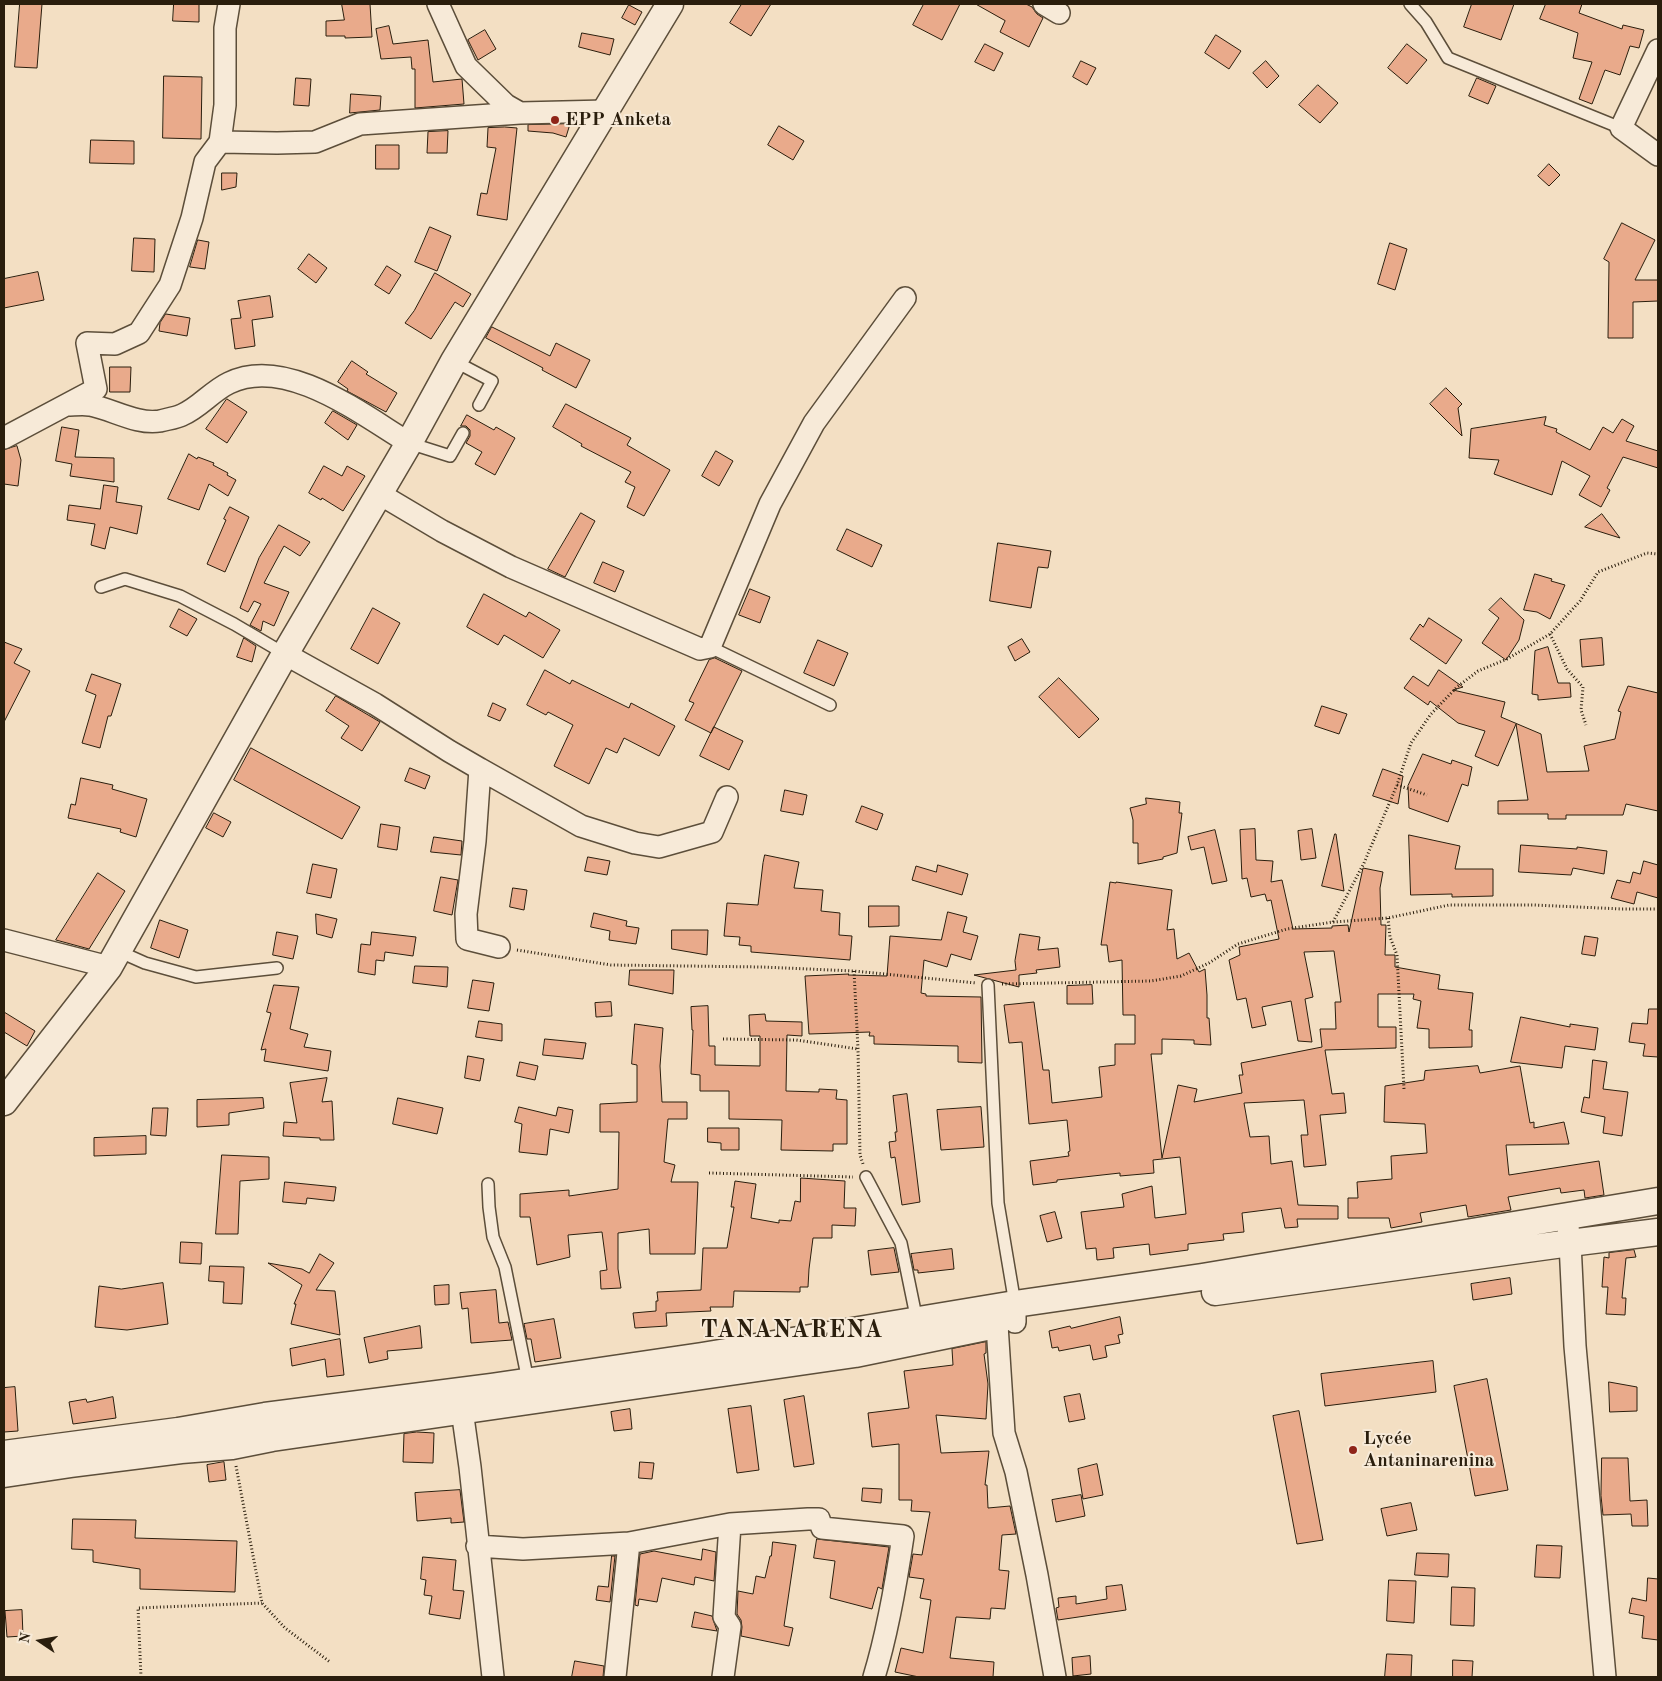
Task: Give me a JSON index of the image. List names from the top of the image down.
{
  "districts": ["TANANARENA"],
  "places": ["EPP Anketa", "Lycée Antaninarenina"],
  "north": "left"
}
